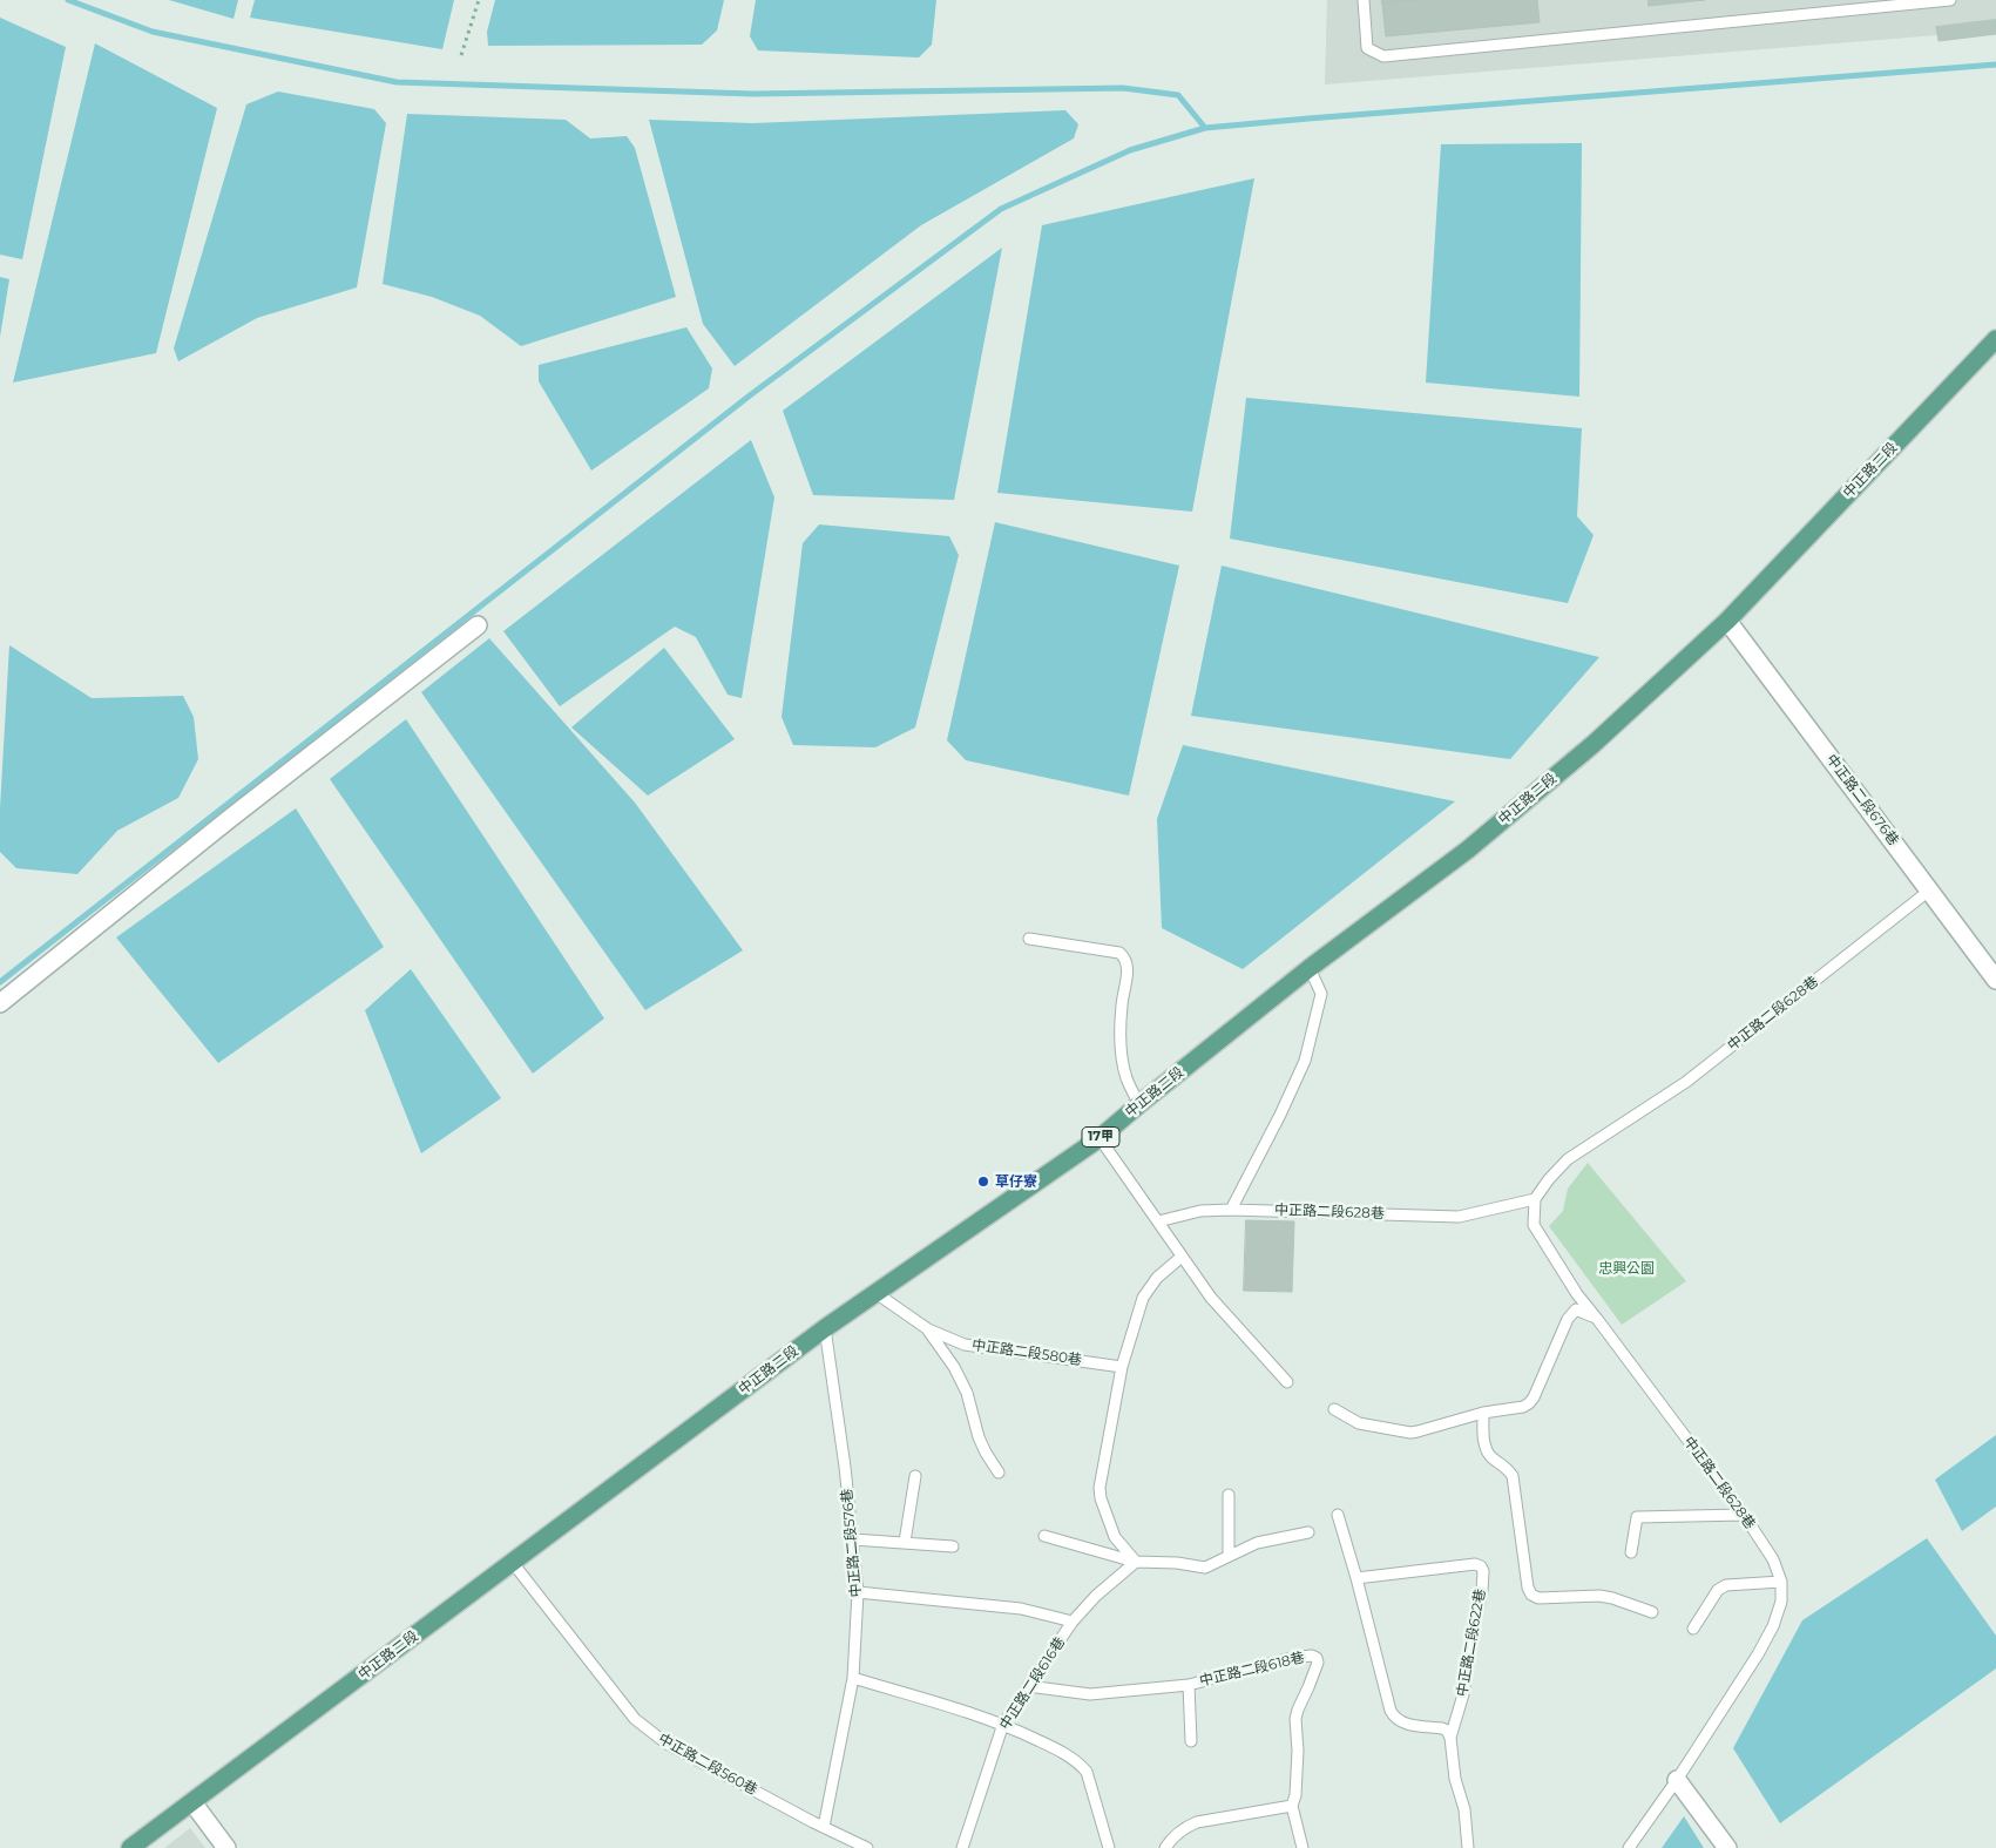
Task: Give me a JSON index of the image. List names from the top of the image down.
{
  "streets": {
    "main road": ["中正路二段", "17甲"],
    "street": ["中正路二段676巷"],
    "lane": [
      "中正路二段628巷",
      "中正路二段580巷",
      "中正路二段576巷",
      "中正路二段622巷",
      "中正路二段618巷",
      "中正路二段616巷",
      "中正路二段560巷"
    ]
  },
  "crossings": [
    ["中正路二段", "中正路二段676巷"],
    ["中正路二段", "中正路二段580巷"],
    ["中正路二段", "中正路二段576巷"],
    ["中正路二段", "中正路二段560巷"],
    ["中正路二段676巷", "中正路二段628巷"],
    ["中正路二段576巷", "中正路二段616巷"],
    ["中正路二段576巷", "中正路二段560巷"],
    ["中正路二段618巷", "中正路二段616巷"]
  ],
  "parks": ["忠興公園"],
  "places": ["草仔寮"]
}
